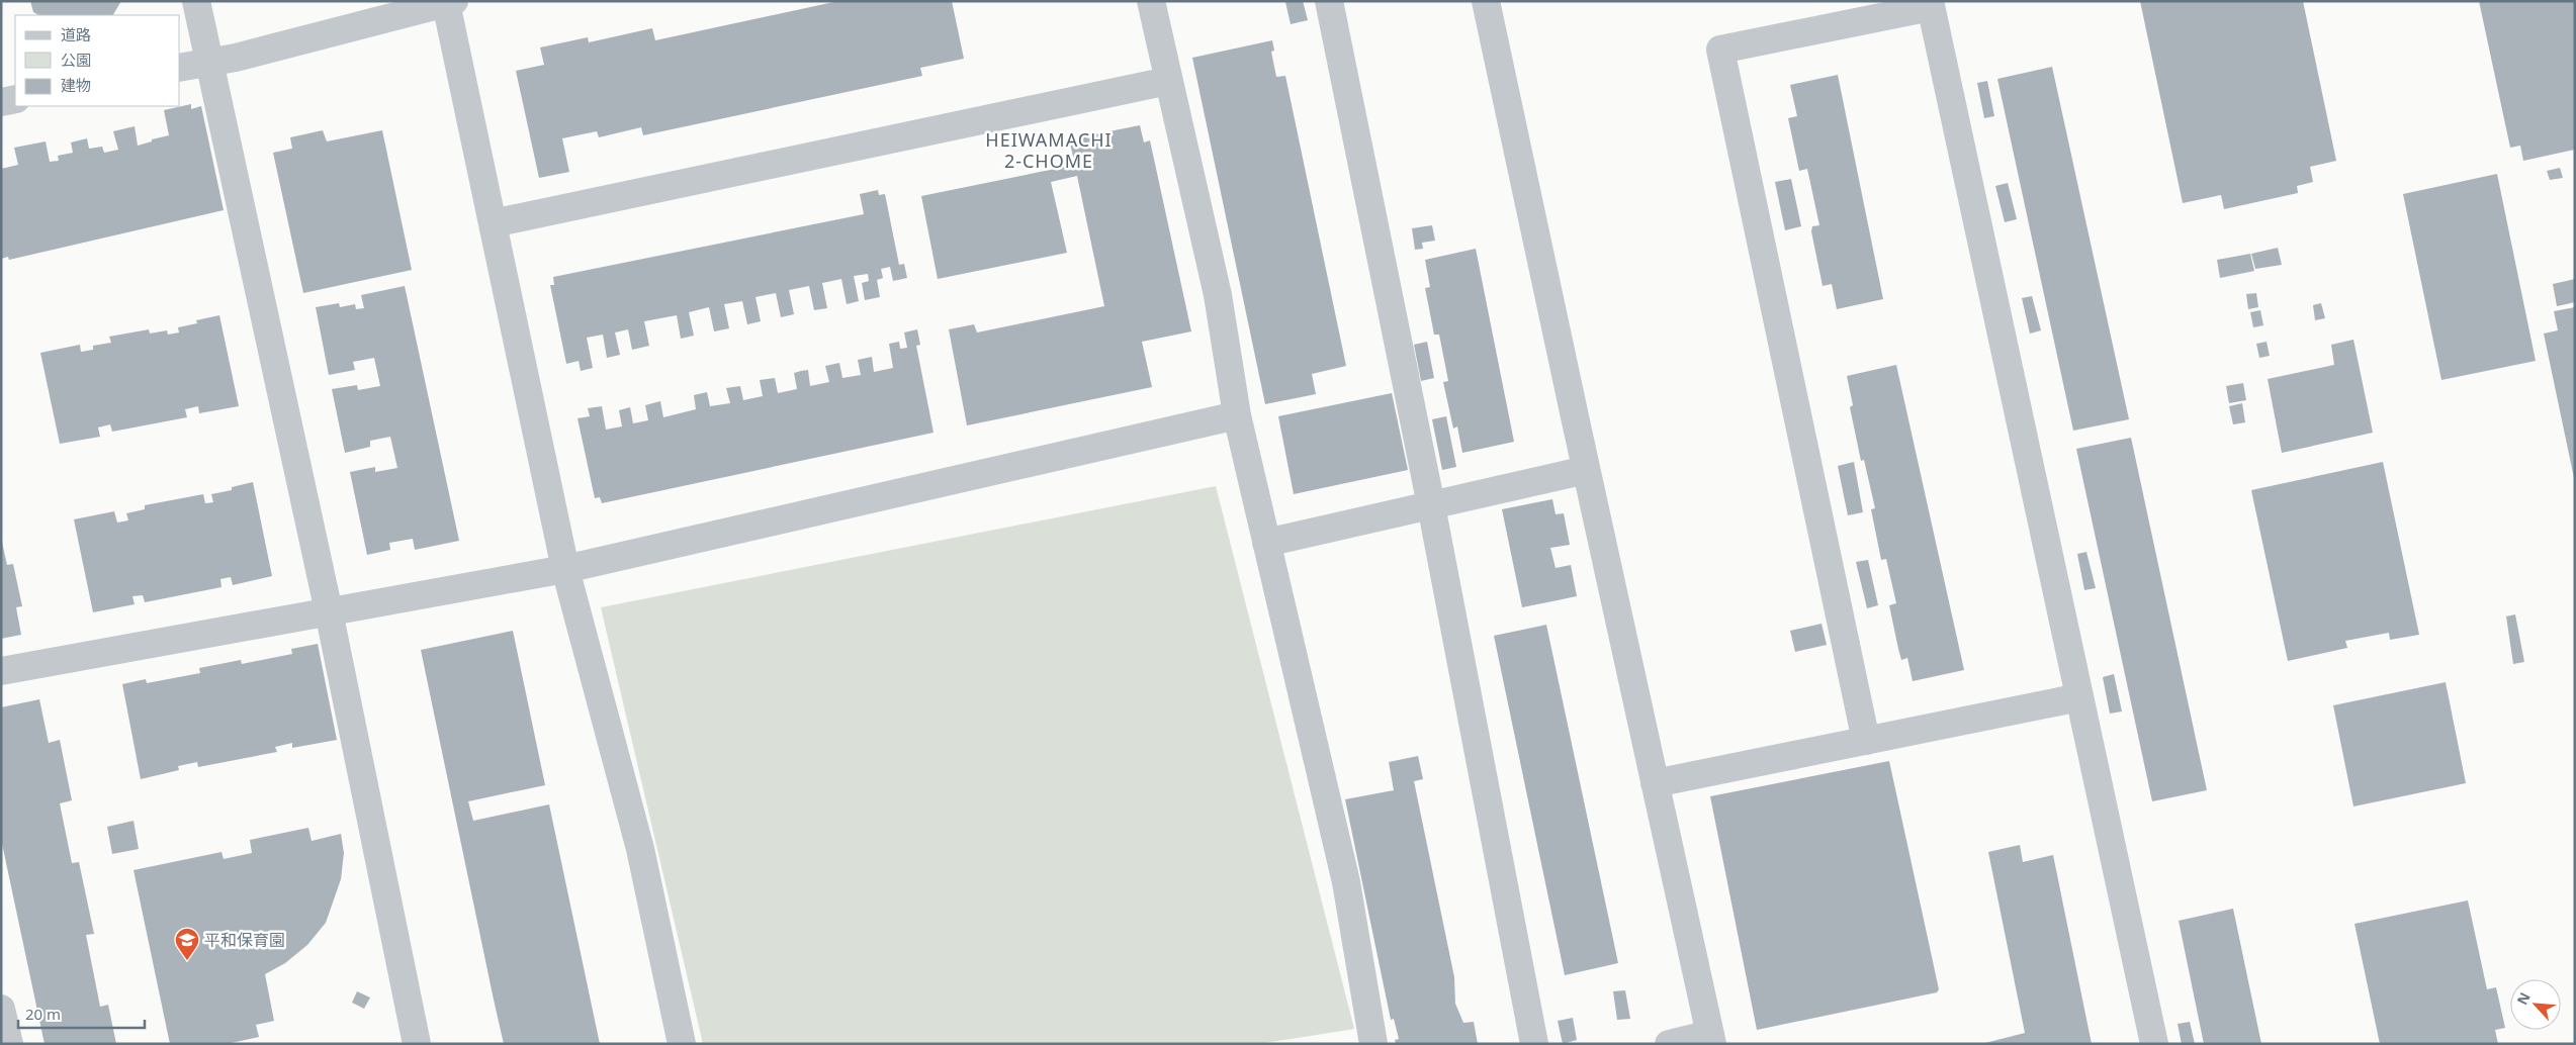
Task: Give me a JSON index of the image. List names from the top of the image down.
{
  "districts": ["HEIWAMACHI 2-CHOME"],
  "places": {
    "school or university": ["平和保育園"]
  },
  "legend": ["道路", "公園", "建物"],
  "scale_bar": "20 m",
  "north": "top left"
}
